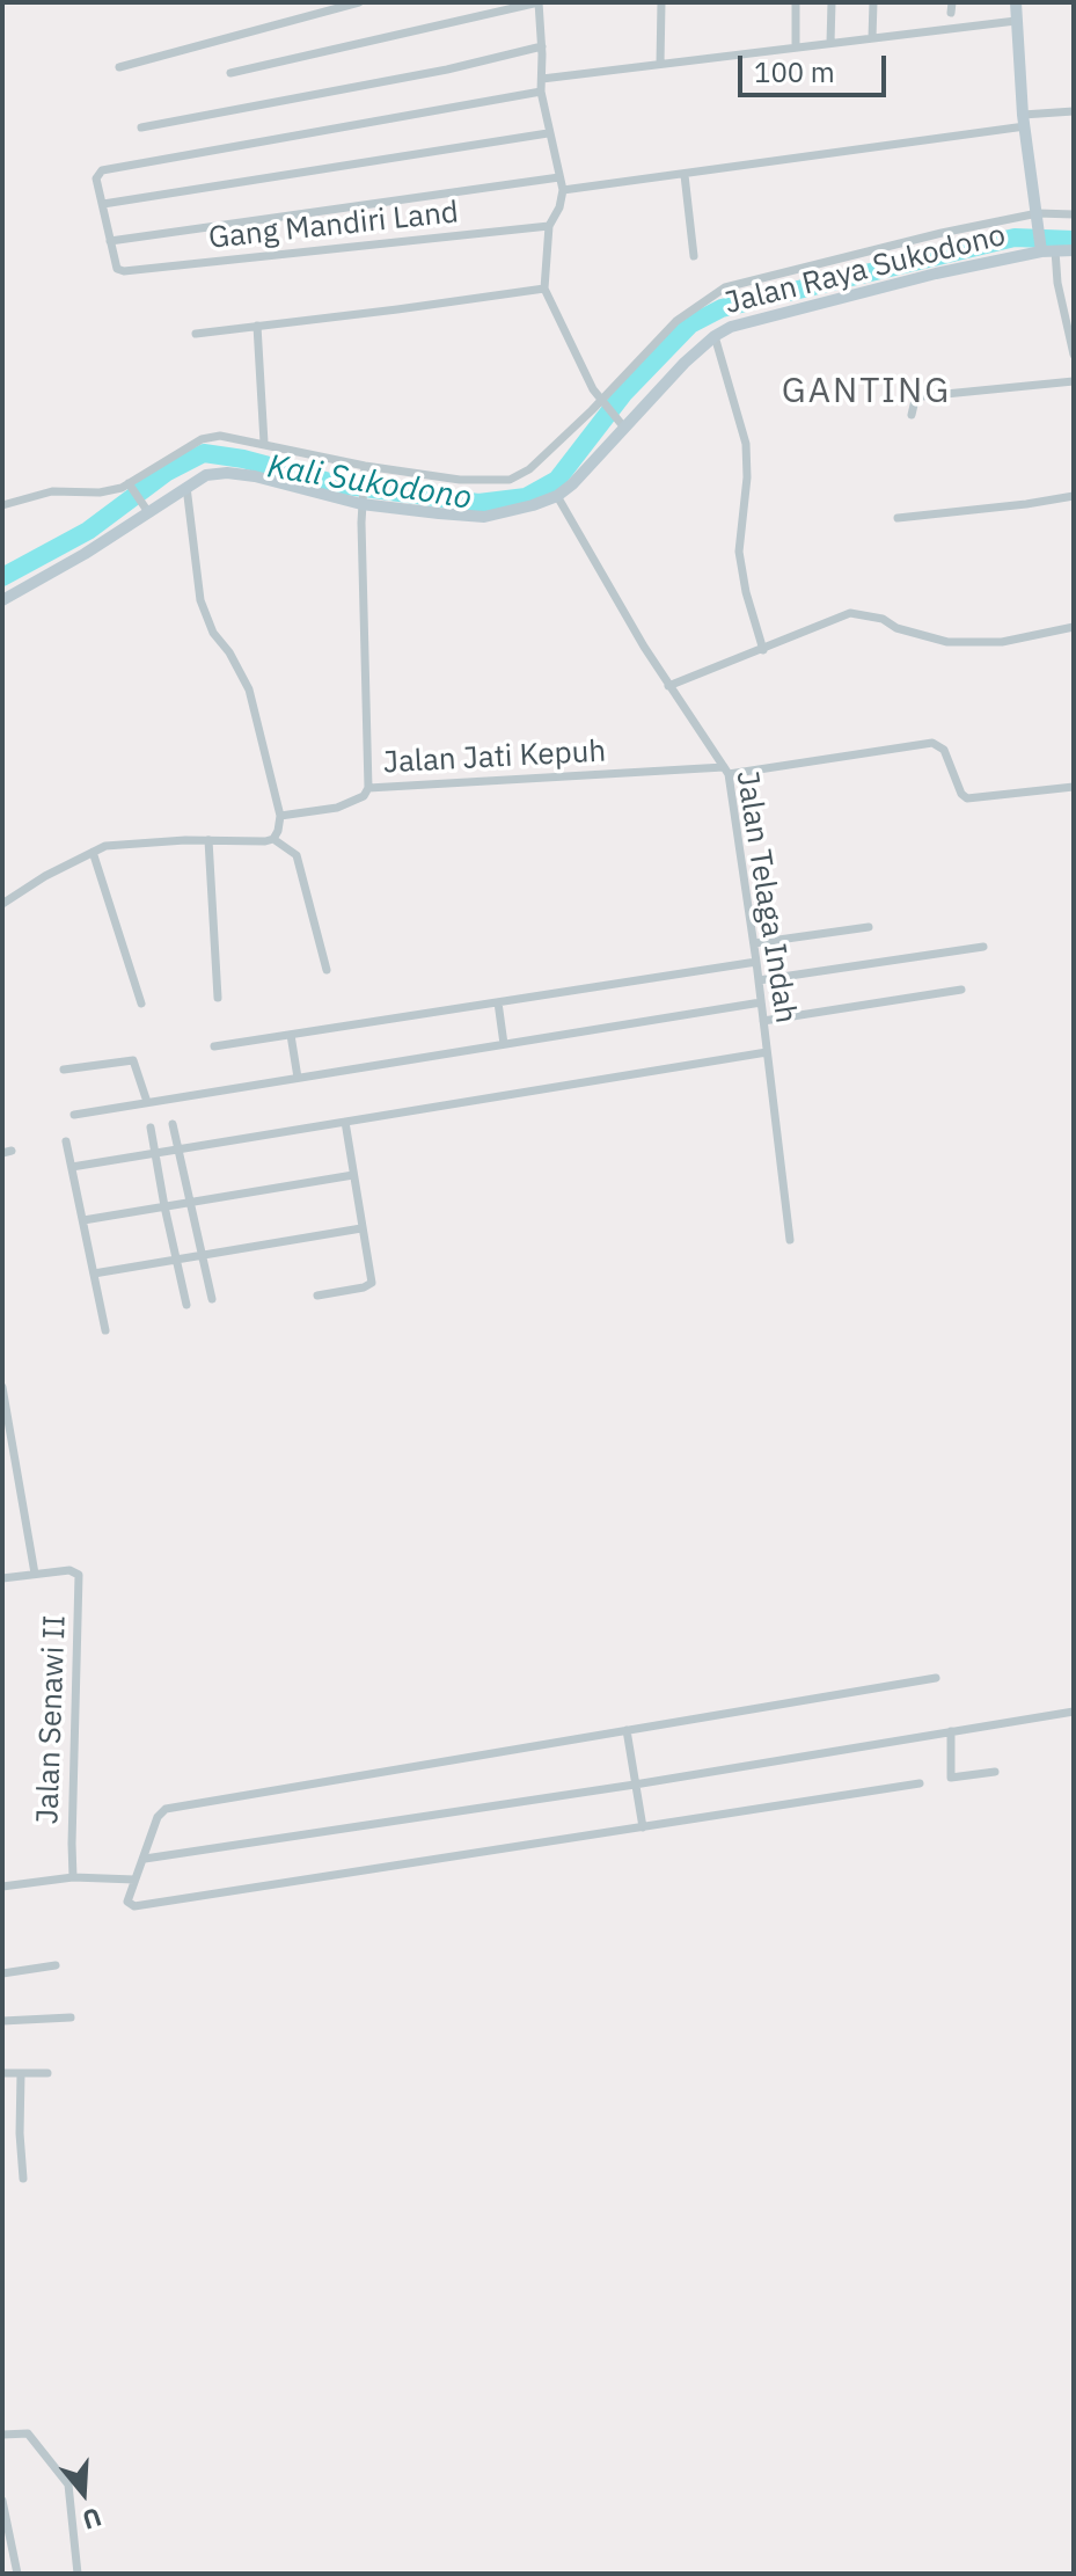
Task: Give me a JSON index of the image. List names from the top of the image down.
{
  "streets": {
    "main road": ["Jalan Raya Sukodono"],
    "street": [
      "Gang Mandiri Land",
      "Jalan Jati Kepuh",
      "Jalan Telaga Indah",
      "Jalan Senawi II"
    ]
  },
  "crossings": [
    ["Jalan Raya Sukodono", "Jalan Jati Kepuh"],
    ["Jalan Raya Sukodono", "Jalan Telaga Indah"],
    ["Jalan Jati Kepuh", "Jalan Telaga Indah"]
  ],
  "districts": ["GANTING"],
  "water": ["Kali Sukodono"],
  "scale_bar": "100 m",
  "north": "bottom"
}
